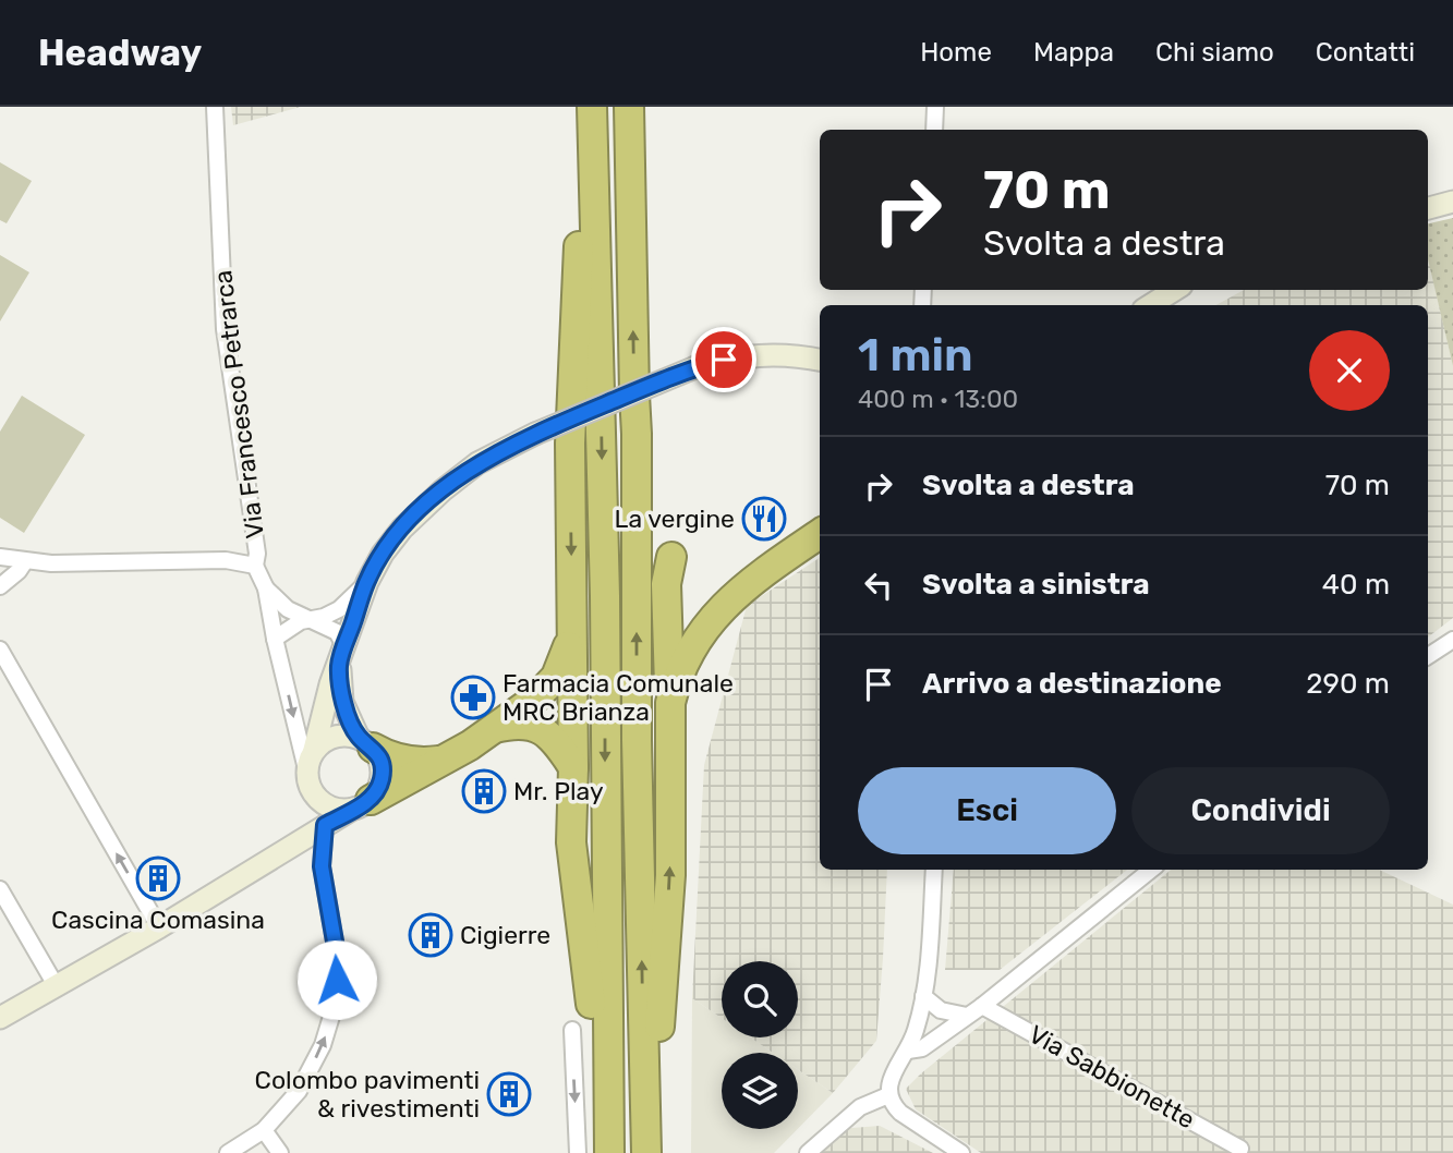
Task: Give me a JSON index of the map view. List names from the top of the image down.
{
  "streets": {
    "street": ["Via Francesco Petrarca", "Via Sabbionette"]
  },
  "places": {
    "restaurant": ["La vergine"],
    "pharmacy": ["Farmacia Comunale MRC Brianza"],
    "building": [
      "Mr. Play",
      "Cascina Comasina",
      "Cigierre",
      "Colombo pavimenti & rivestimenti"
    ]
  },
  "page": {
    "header": "Headway",
    "nav": [
      "Home",
      "Mappa",
      "Chi siamo",
      "Contatti"
    ],
    "turn": ["70 m", "Svolta a destra"],
    "heading": ["1 min", "400 m · 13:00"],
    "list": [
      {
        "name": "Svolta a destra",
        "value": "70 m"
      },
      {
        "name": "Svolta a sinistra",
        "value": "40 m"
      },
      {
        "name": "Arrivo a destinazione",
        "value": "290 m"
      }
    ],
    "buttons": ["Esci", "Condividi"]
  }
}
